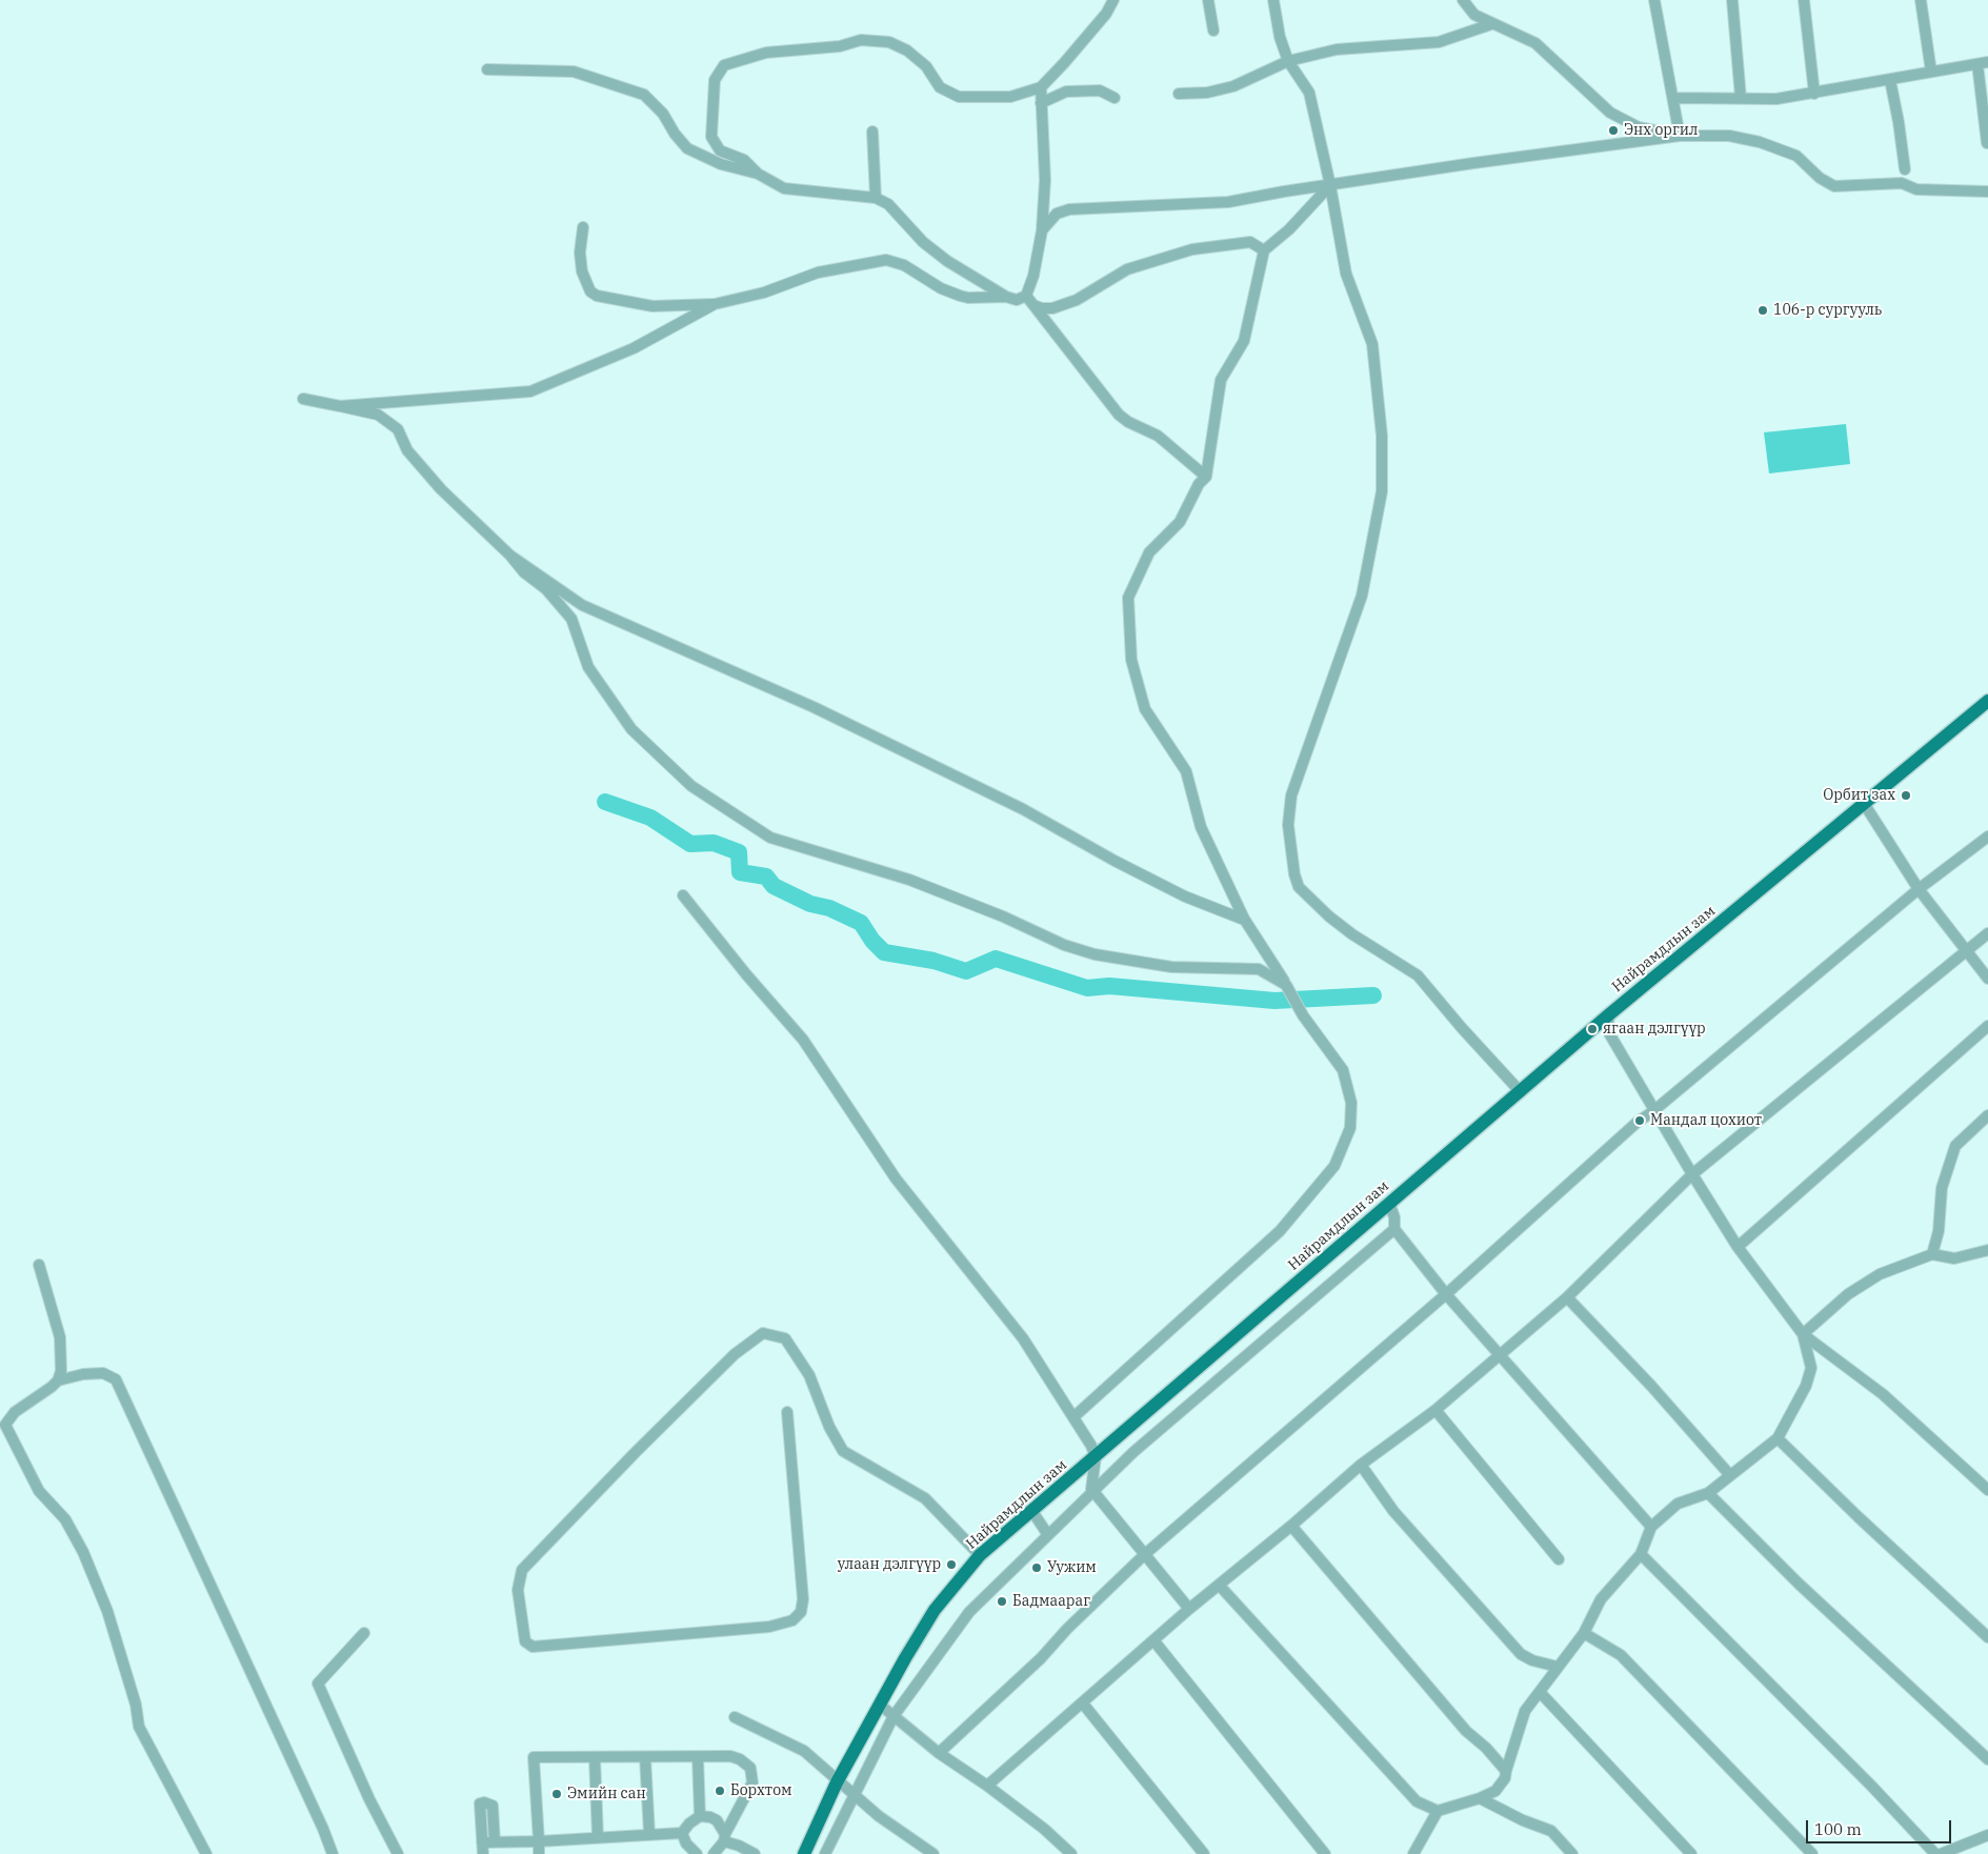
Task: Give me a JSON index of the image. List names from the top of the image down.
{
  "streets": {
    "main road": ["Найрамдлын зам"]
  },
  "places": [
    "Энх оргил",
    "106-р сургууль",
    "Орбит зах",
    "ягаан дэлгүүр",
    "Мандал цохиот",
    "улаан дэлгүүр",
    "Уужим",
    "Бадмаараг",
    "Борхтом",
    "Эмийн сан"
  ],
  "scale_bar": "100 m"
}
